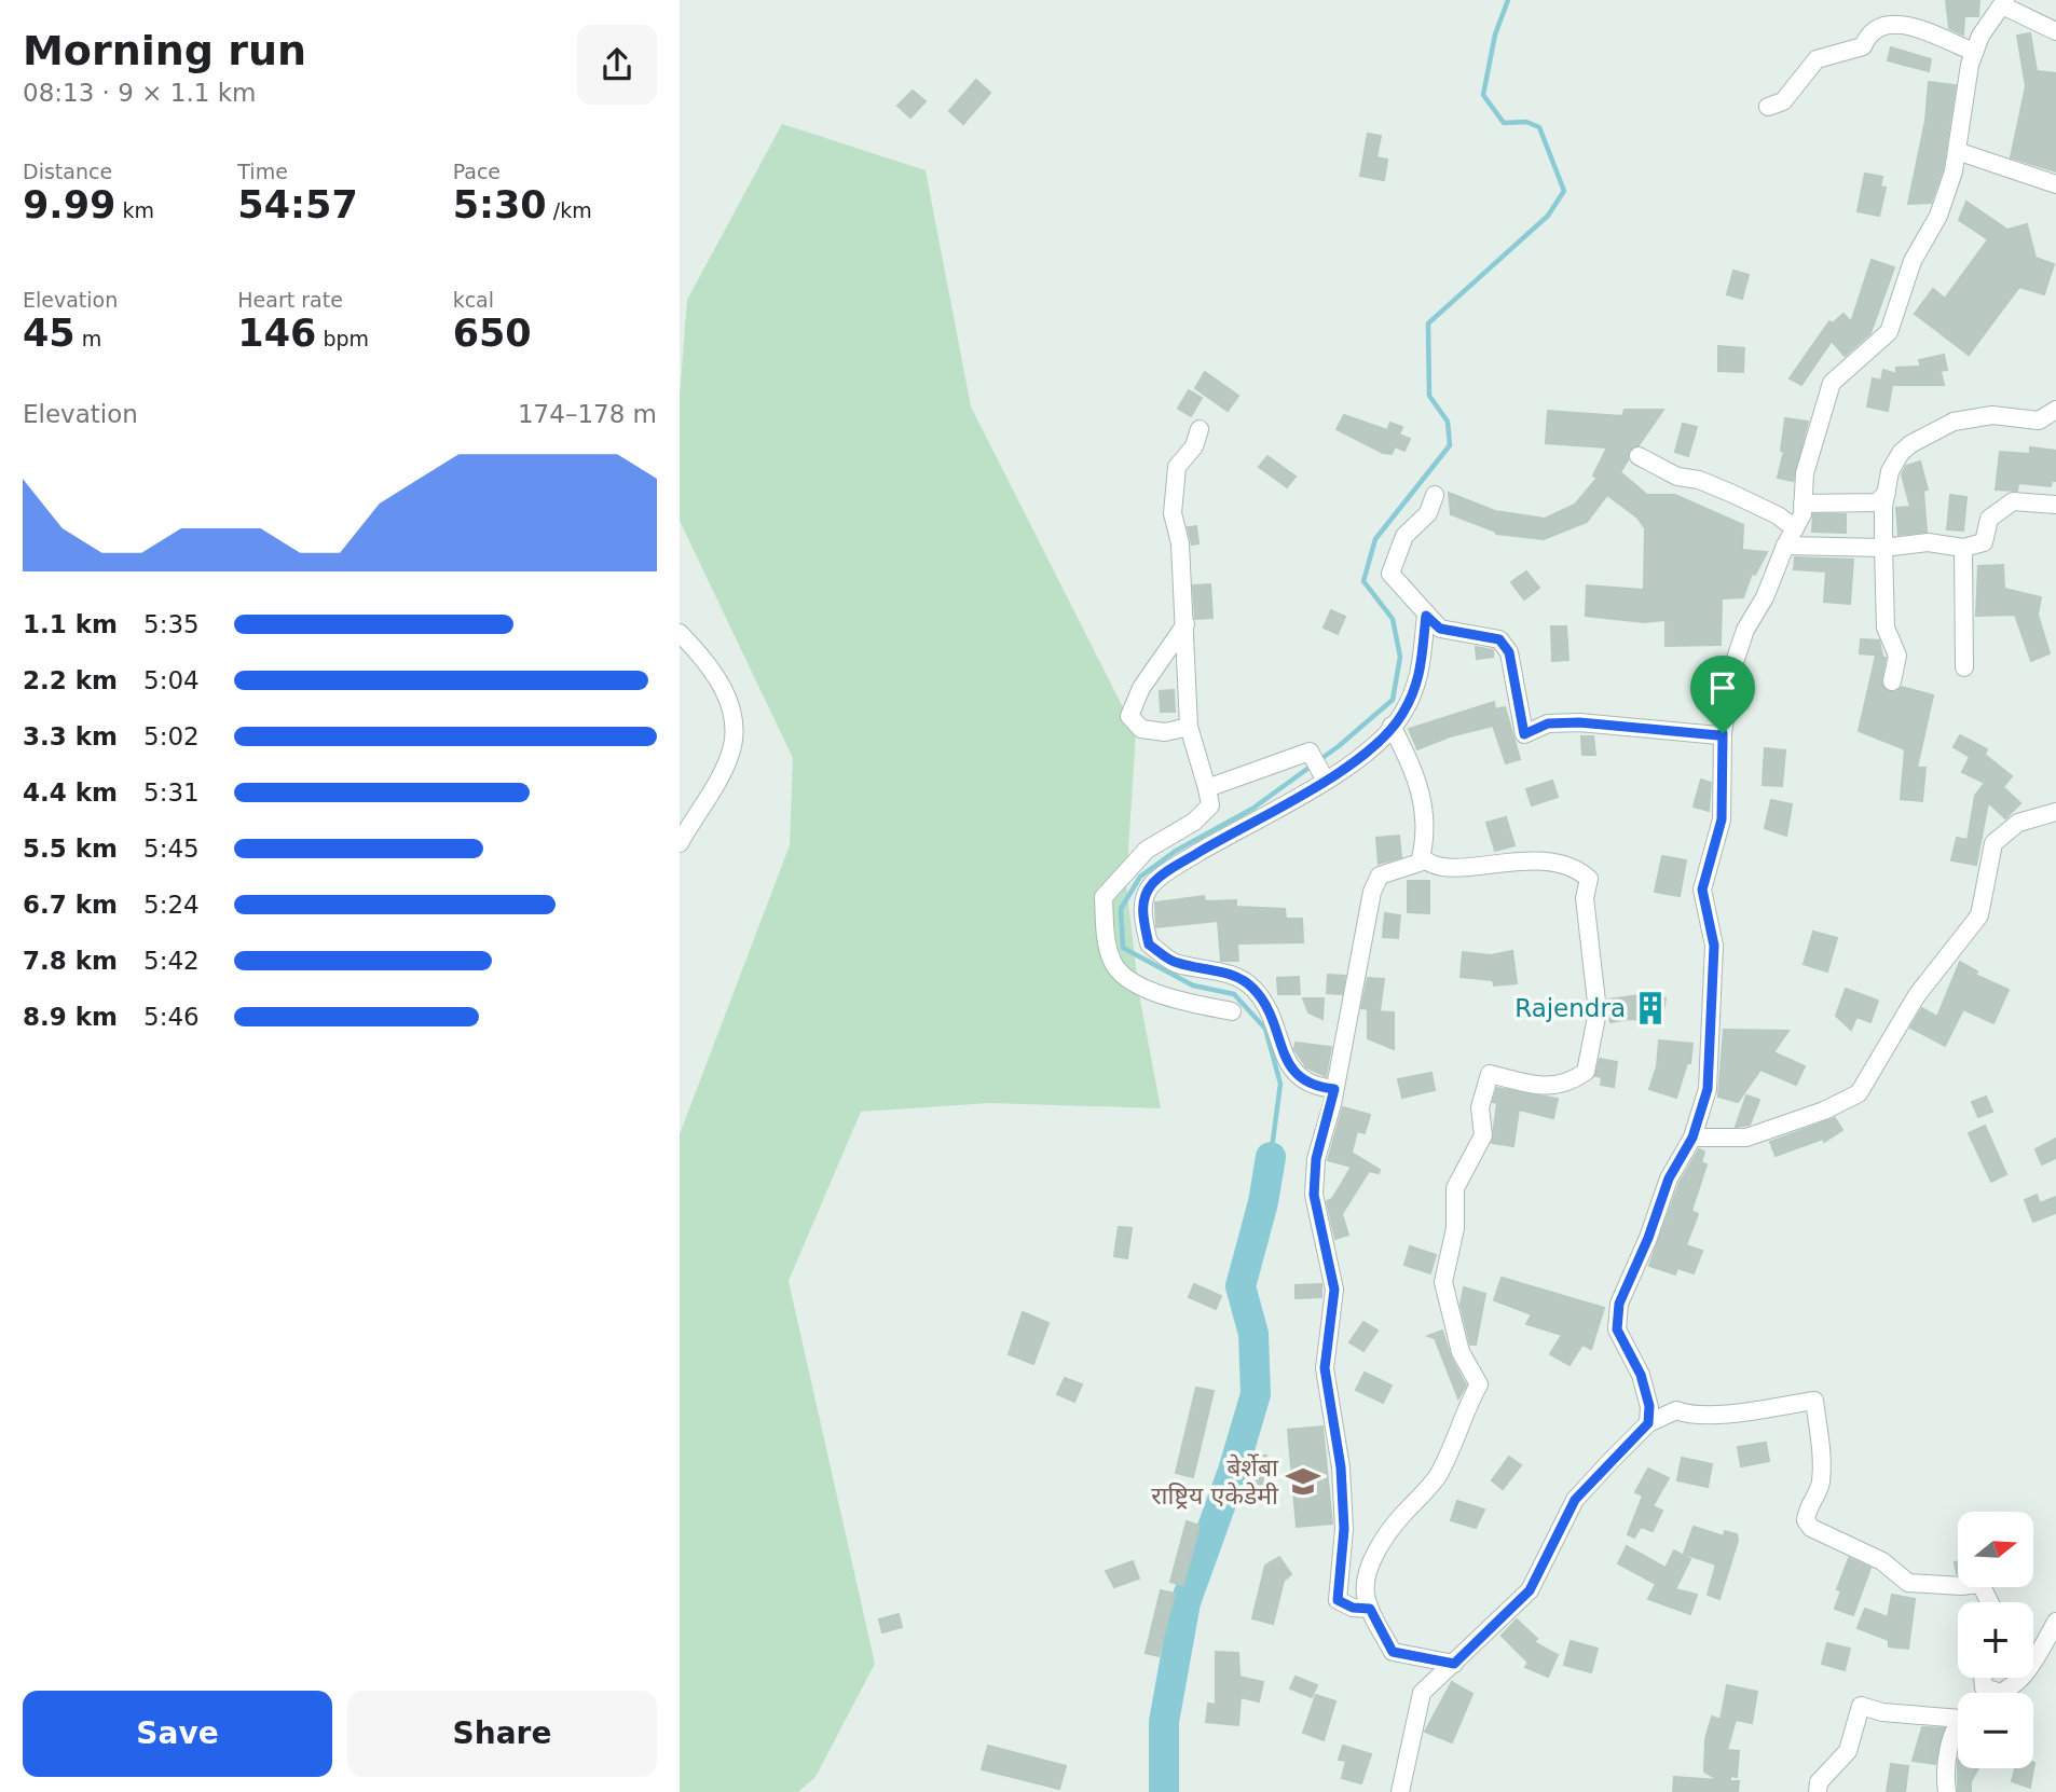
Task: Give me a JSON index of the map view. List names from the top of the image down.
{
  "places": {
    "building": ["Rajendra"],
    "school or university": ["बेर्शेबा राष्ट्रिय एकेडेमी"]
  },
  "north": "right",
  "page": {
    "heading": ["Morning run", "08:13 · 9 × 1.1 km"],
    "stats": [
      ["Distance", "9.99 km"],
      ["Time", "54:57"],
      ["Pace", "5:30 /km"],
      ["Elevation", "45 m"],
      ["Heart rate", "146 bpm"],
      ["kcal", "650"]
    ],
    "chart": ["Elevation", "174–178 m"],
    "list": [
      {
        "name": "1.1 km",
        "note": "5:35"
      },
      {
        "name": "2.2 km",
        "note": "5:04"
      },
      {
        "name": "3.3 km",
        "note": "5:02"
      },
      {
        "name": "4.4 km",
        "note": "5:31"
      },
      {
        "name": "5.5 km",
        "note": "5:45"
      },
      {
        "name": "6.7 km",
        "note": "5:24"
      },
      {
        "name": "7.8 km",
        "note": "5:42"
      },
      {
        "name": "8.9 km",
        "note": "5:46"
      }
    ],
    "map_buttons": ["+", "−"],
    "buttons": ["Save", "Share"]
  }
}
